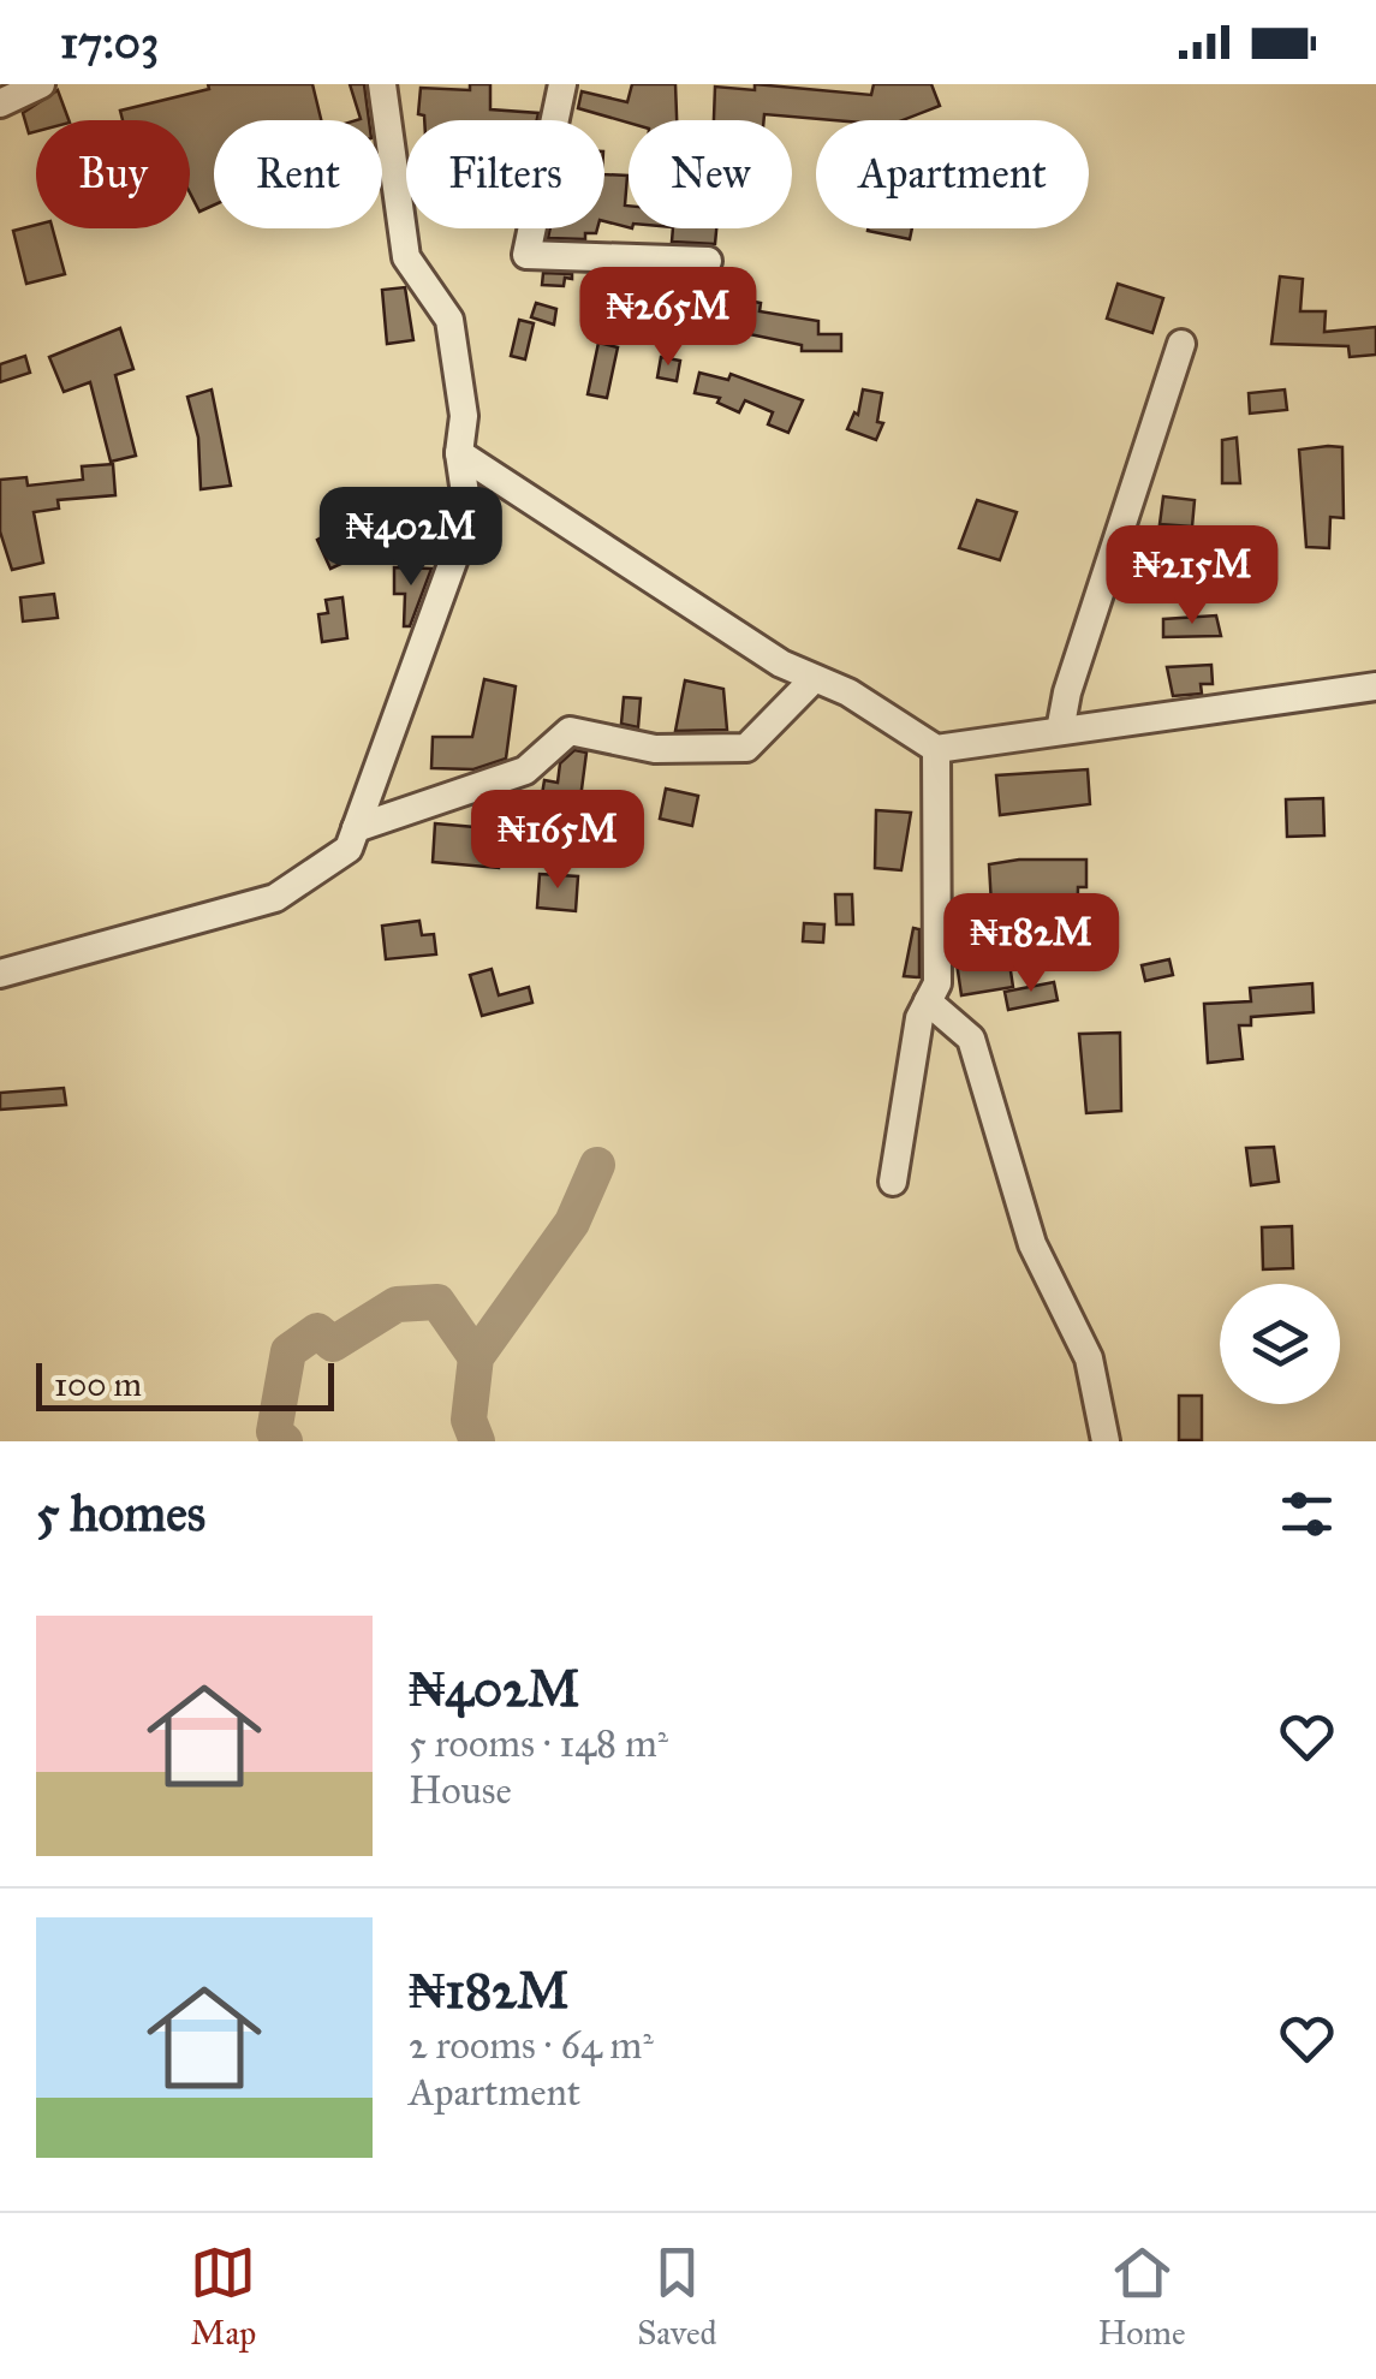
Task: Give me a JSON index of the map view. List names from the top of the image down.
{
  "scale_bar": "100 m",
  "page": {
    "status": "17:03",
    "chip": [
      "Buy",
      "Rent",
      "Filters",
      "New",
      "Apartment"
    ],
    "price": [
      "₦265M",
      "₦402M",
      "₦215M",
      "₦165M",
      "₦182M"
    ],
    "scale": "100 m",
    "heading": "5 homes",
    "list": [
      {
        "name": "₦402M",
        "note": "5 rooms · 148 m² · House"
      },
      {
        "name": "₦182M",
        "note": "2 rooms · 64 m² · Apartment"
      }
    ],
    "tabs": ["Map", "Saved", "Home"]
  }
}
